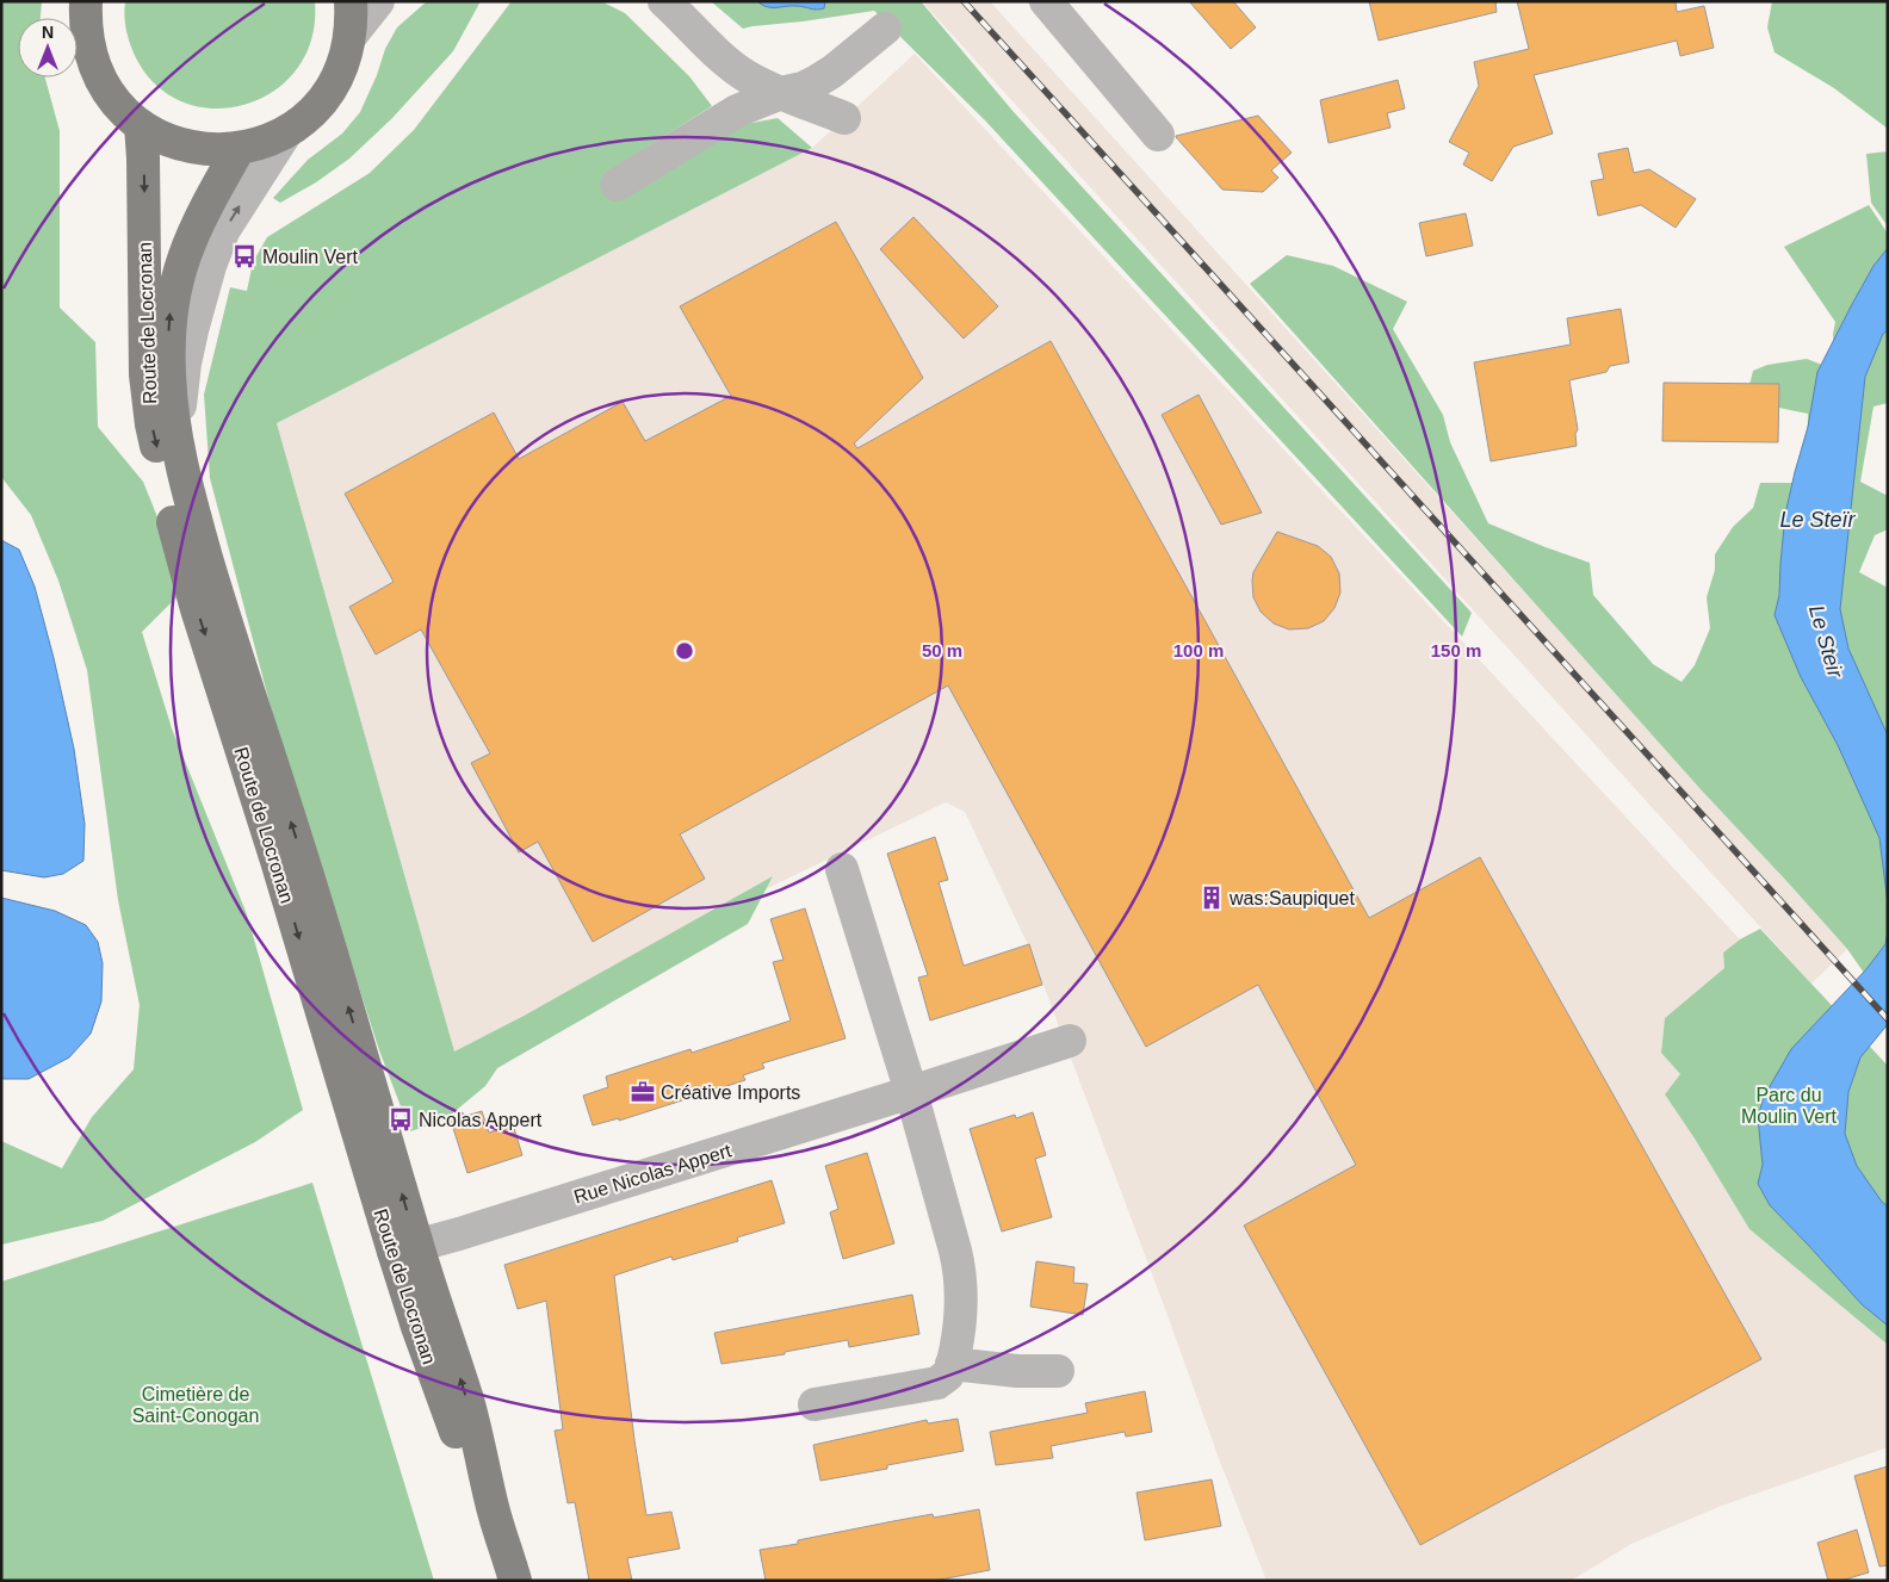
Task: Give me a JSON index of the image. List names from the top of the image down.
{
  "streets": {
    "main road": ["Route de Locronan"],
    "street": ["Rue Nicolas Appert"]
  },
  "crossings": [
    ["Route de Locronan", "Rue Nicolas Appert"]
  ],
  "water": ["Le Steïr", "Le Steir"],
  "parks": ["Parc du Moulin Vert", "Cimetière de Saint-Conogan"],
  "places": {
    "bus stop": ["Moulin Vert", "Nicolas Appert"],
    "building": ["was:Saupiquet"],
    "office": ["Créative Imports"]
  },
  "north": "top",
  "rings": ["50 m", "100 m", "150 m"]
}
